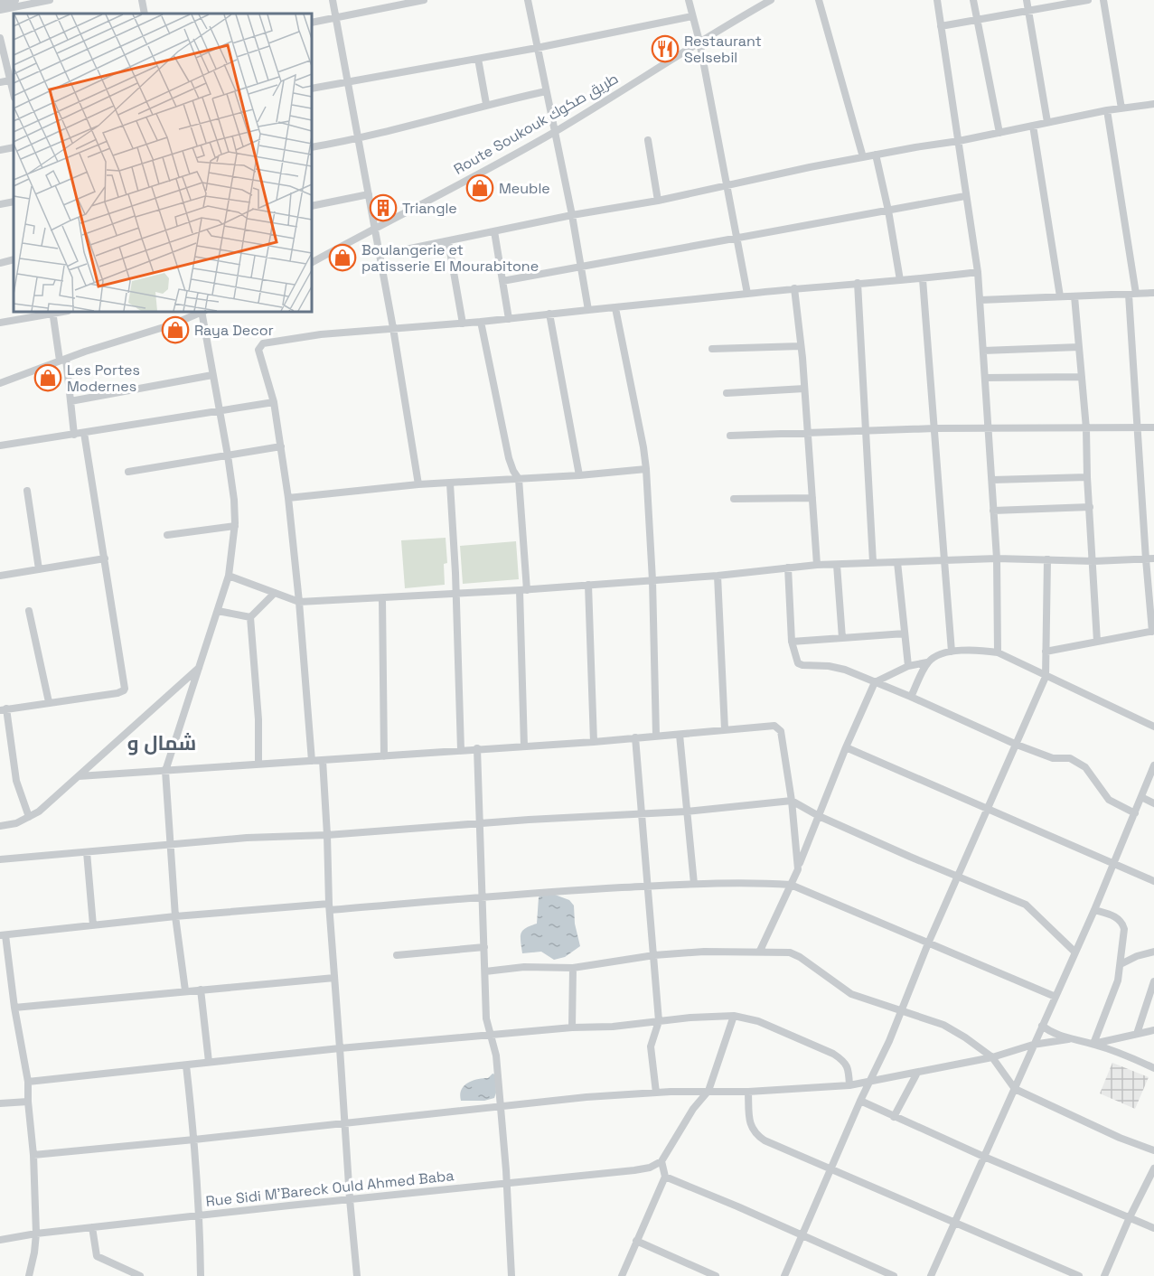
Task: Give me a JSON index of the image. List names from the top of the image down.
{
  "streets": {
    "street": ["Route Soukouk طريق صكوك", "Rue Sidi M'Bareck Ould Ahmed Baba"]
  },
  "districts": ["شمال و"],
  "places": {
    "restaurant": ["Restaurant Selsebil"],
    "shop": [
      "Meuble",
      "Boulangerie et patisserie El Mourabitone",
      "Raya Decor",
      "Les Portes Modernes"
    ],
    "building": ["Triangle"]
  }
}
